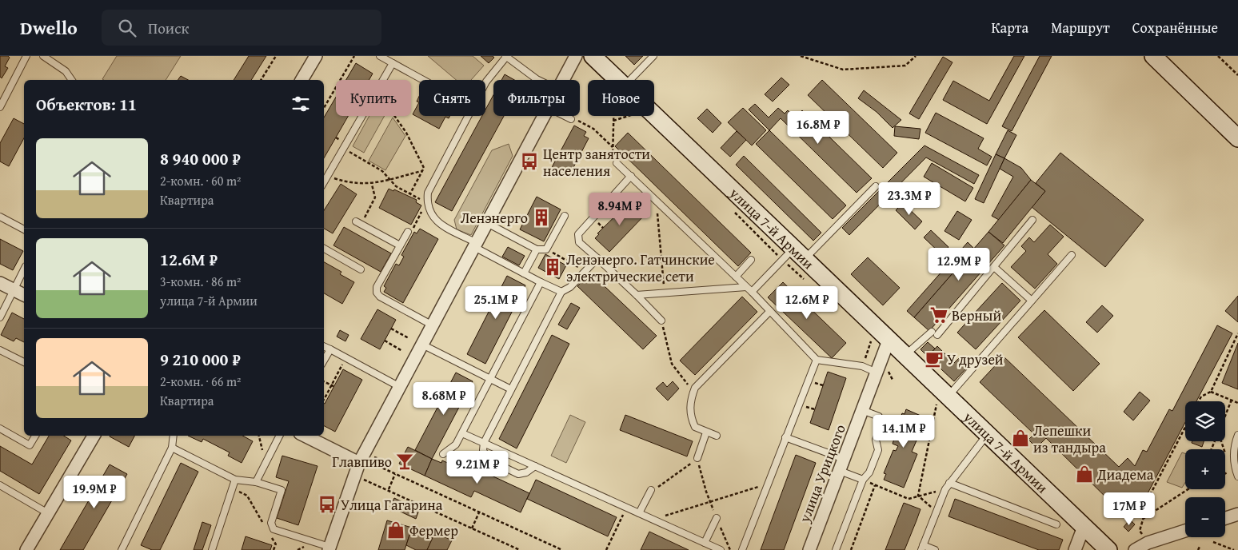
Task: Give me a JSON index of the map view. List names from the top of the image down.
{
  "streets": {
    "street": ["улица 7-й Армии", "улица Урицкого"]
  },
  "crossings": [
    ["улица 7-й Армии", "улица Урицкого"]
  ],
  "places": {
    "bus stop": ["Центр занятости населения", "Улица Гагарина"],
    "building": ["Ленэнерго", "Ленэнерго. Гатчинские электрические сети"],
    "supermarket": ["Верный"],
    "cafe": ["У друзей"],
    "shop": ["Лепешки из тандыра", "Диадема", "Фермер"],
    "bar": ["Главпиво"]
  },
  "page": {
    "header": "Dwello",
    "search": "Поиск",
    "nav": ["Карта", "Маршрут", "Сохранённые"],
    "chip": [
      "Купить",
      "Снять",
      "Фильтры",
      "Новое"
    ],
    "heading": "Объектов: 11",
    "price": [
      "16.8M ₽",
      "23.3M ₽",
      "8.94M ₽",
      "12.9M ₽",
      "25.1M ₽",
      "12.6M ₽",
      "8.68M ₽",
      "14.1M ₽",
      "9.21M ₽",
      "19.9M ₽",
      "17M ₽"
    ],
    "list": [
      {
        "name": "8 940 000 ₽",
        "note": "2-комн. · 60 m² · Квартира"
      },
      {
        "name": "12.6M ₽",
        "note": "3-комн. · 86 m² · улица 7-й Армии"
      },
      {
        "name": "9 210 000 ₽",
        "note": "2-комн. · 66 m² · Квартира"
      }
    ],
    "map_buttons": ["+", "−"]
  }
}
